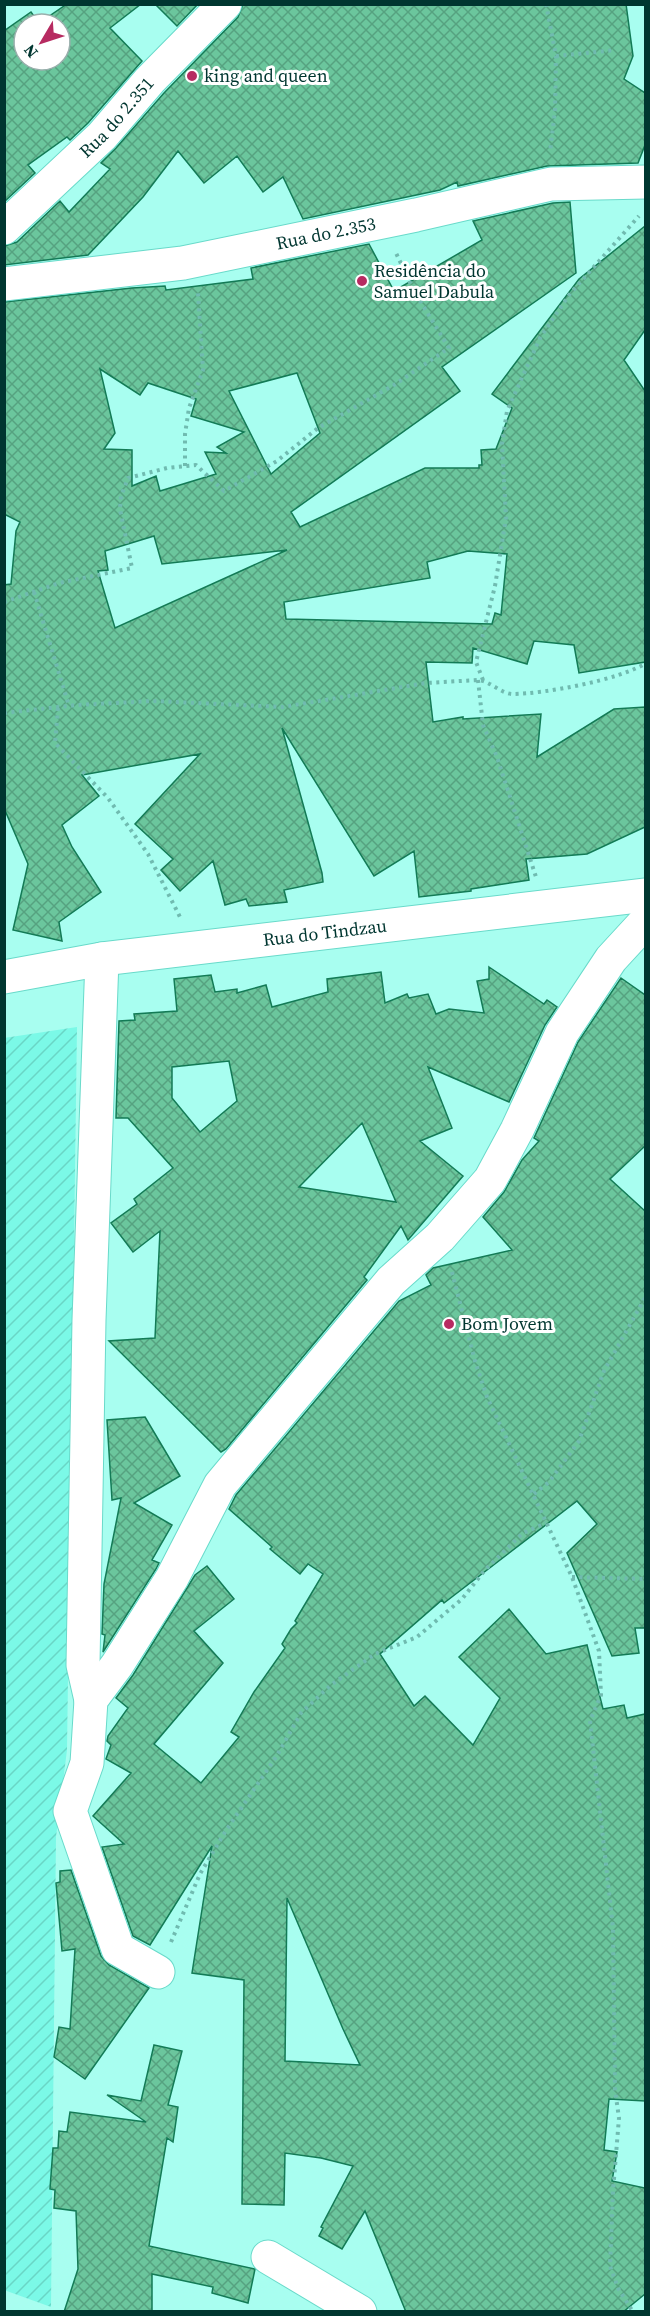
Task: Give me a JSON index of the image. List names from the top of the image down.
{
  "streets": {
    "street": ["Rua do 2.351", "Rua do 2.353", "Rua do Tindzau"]
  },
  "places": ["king and queen", "Residência do Samuel Dabula", "Bom Jovem"],
  "north": "bottom left"
}
